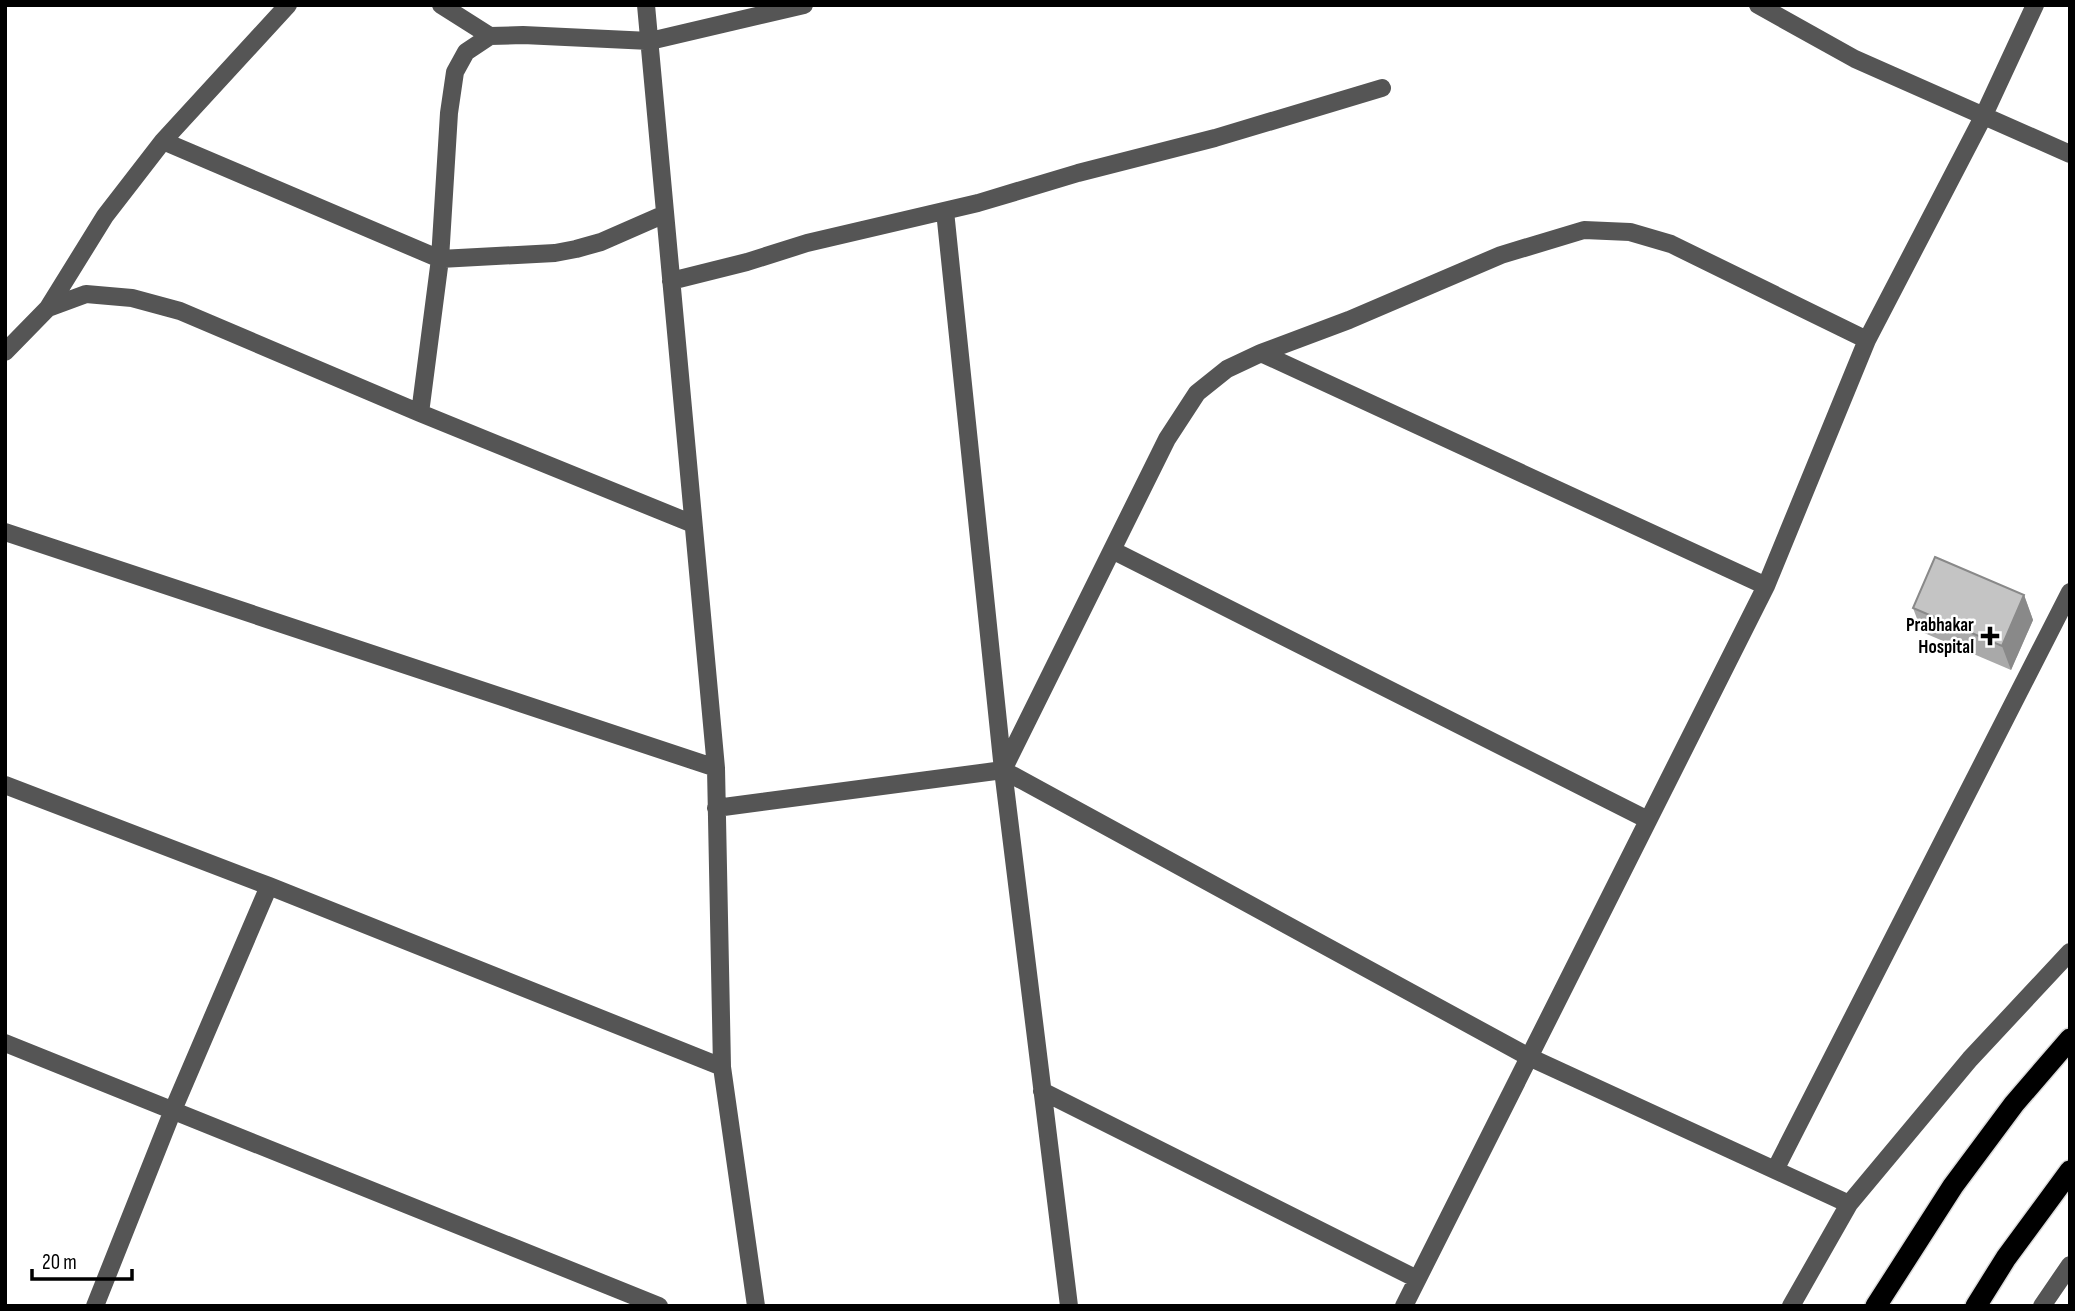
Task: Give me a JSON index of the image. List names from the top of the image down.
{
  "places": {
    "health": ["Prabhakar Hospital"]
  },
  "scale_bar": "20 m"
}
